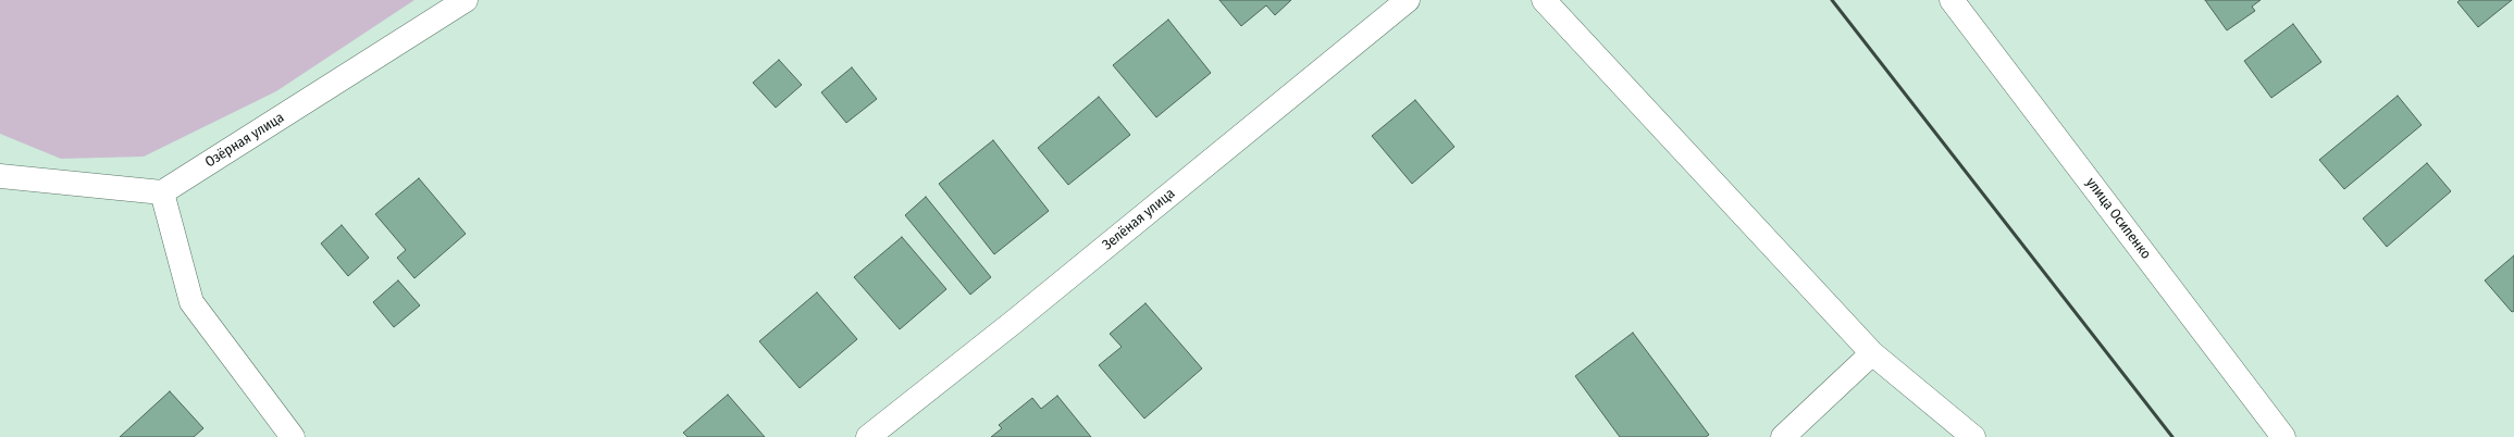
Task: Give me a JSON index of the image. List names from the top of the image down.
{
  "streets": {
    "street": ["Озёрная улица", "улица Осипенко", "Зелёная улица"]
  }
}
